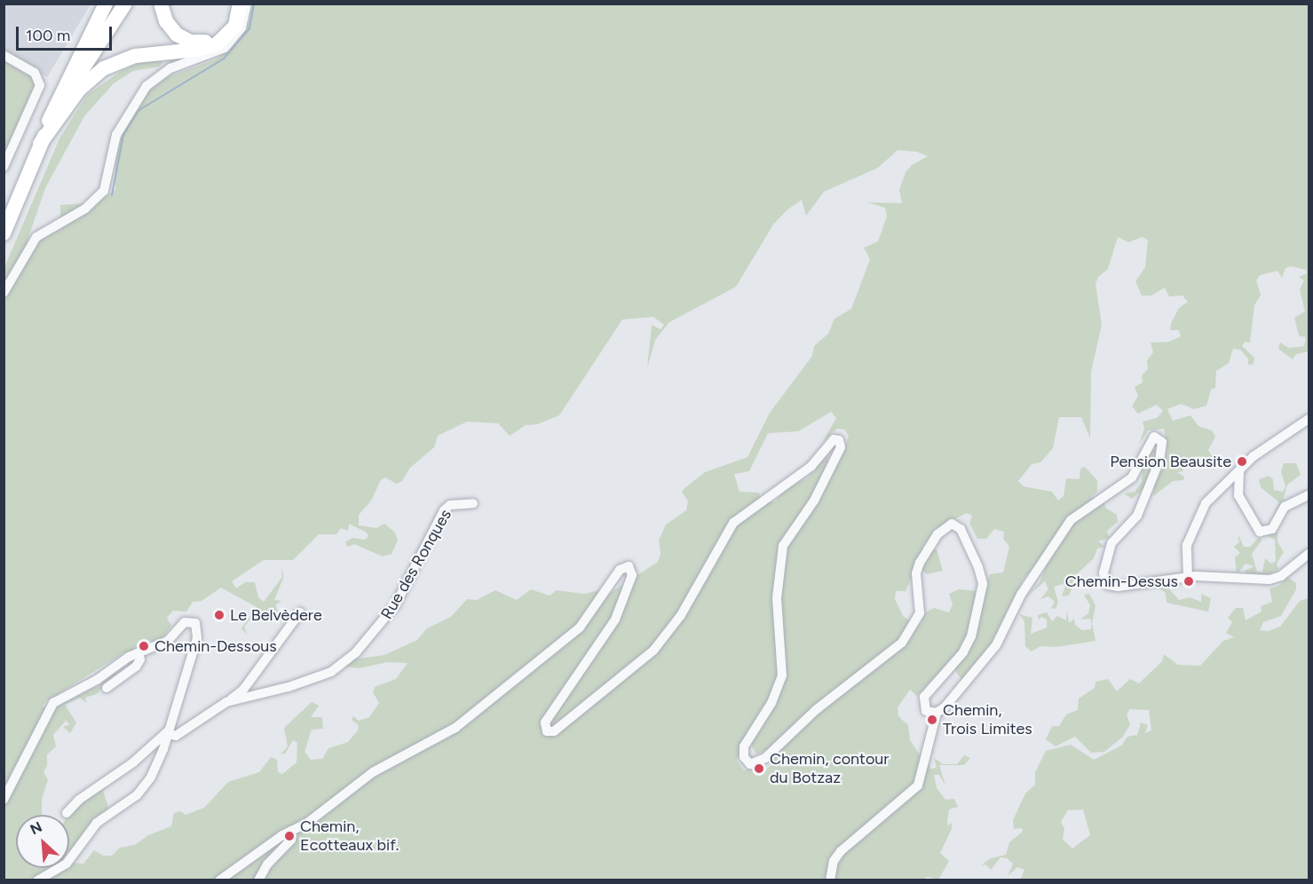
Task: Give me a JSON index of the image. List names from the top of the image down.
{
  "streets": {
    "street": ["Rue des Ronques"]
  },
  "places": [
    "Pension Beausite",
    "Chemin-Dessus",
    "Le Belvèdere",
    "Chemin-Dessous",
    "Chemin, Trois Limites",
    "Chemin, contour du Botzaz",
    "Chemin, Ecotteaux bif."
  ],
  "scale_bar": "100 m",
  "north": "top left"
}
